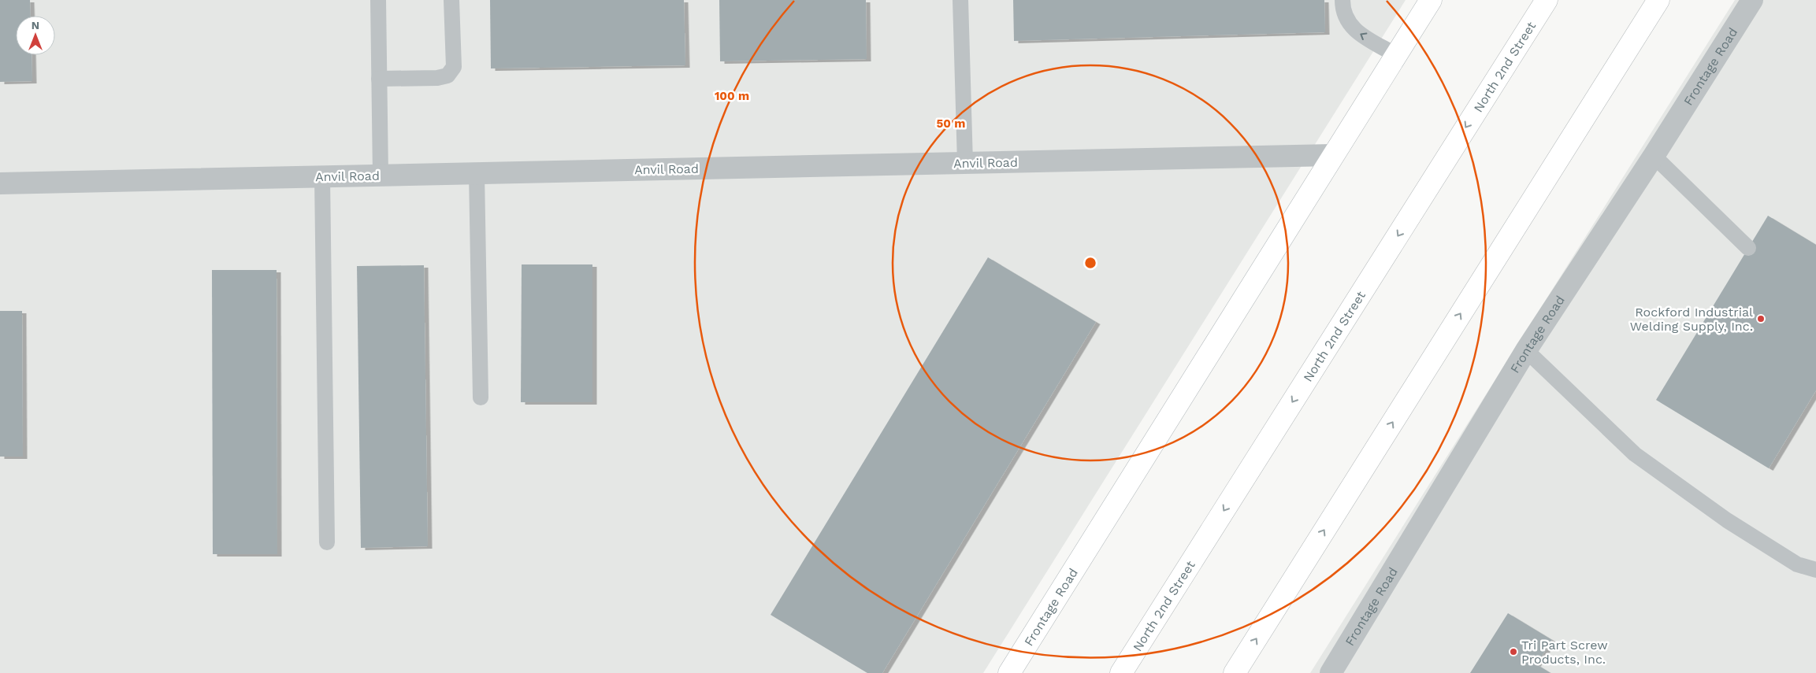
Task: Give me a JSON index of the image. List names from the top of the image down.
{
  "streets": {
    "main road": ["Frontage Road", "North 2nd Street"],
    "street": ["Anvil Road"]
  },
  "crossings": [
    ["Frontage Road", "Anvil Road"]
  ],
  "places": ["Rockford Industrial Welding Supply, Inc.", "Tri Part Screw Products, Inc."],
  "north": "top",
  "rings": ["100 m", "50 m"]
}
